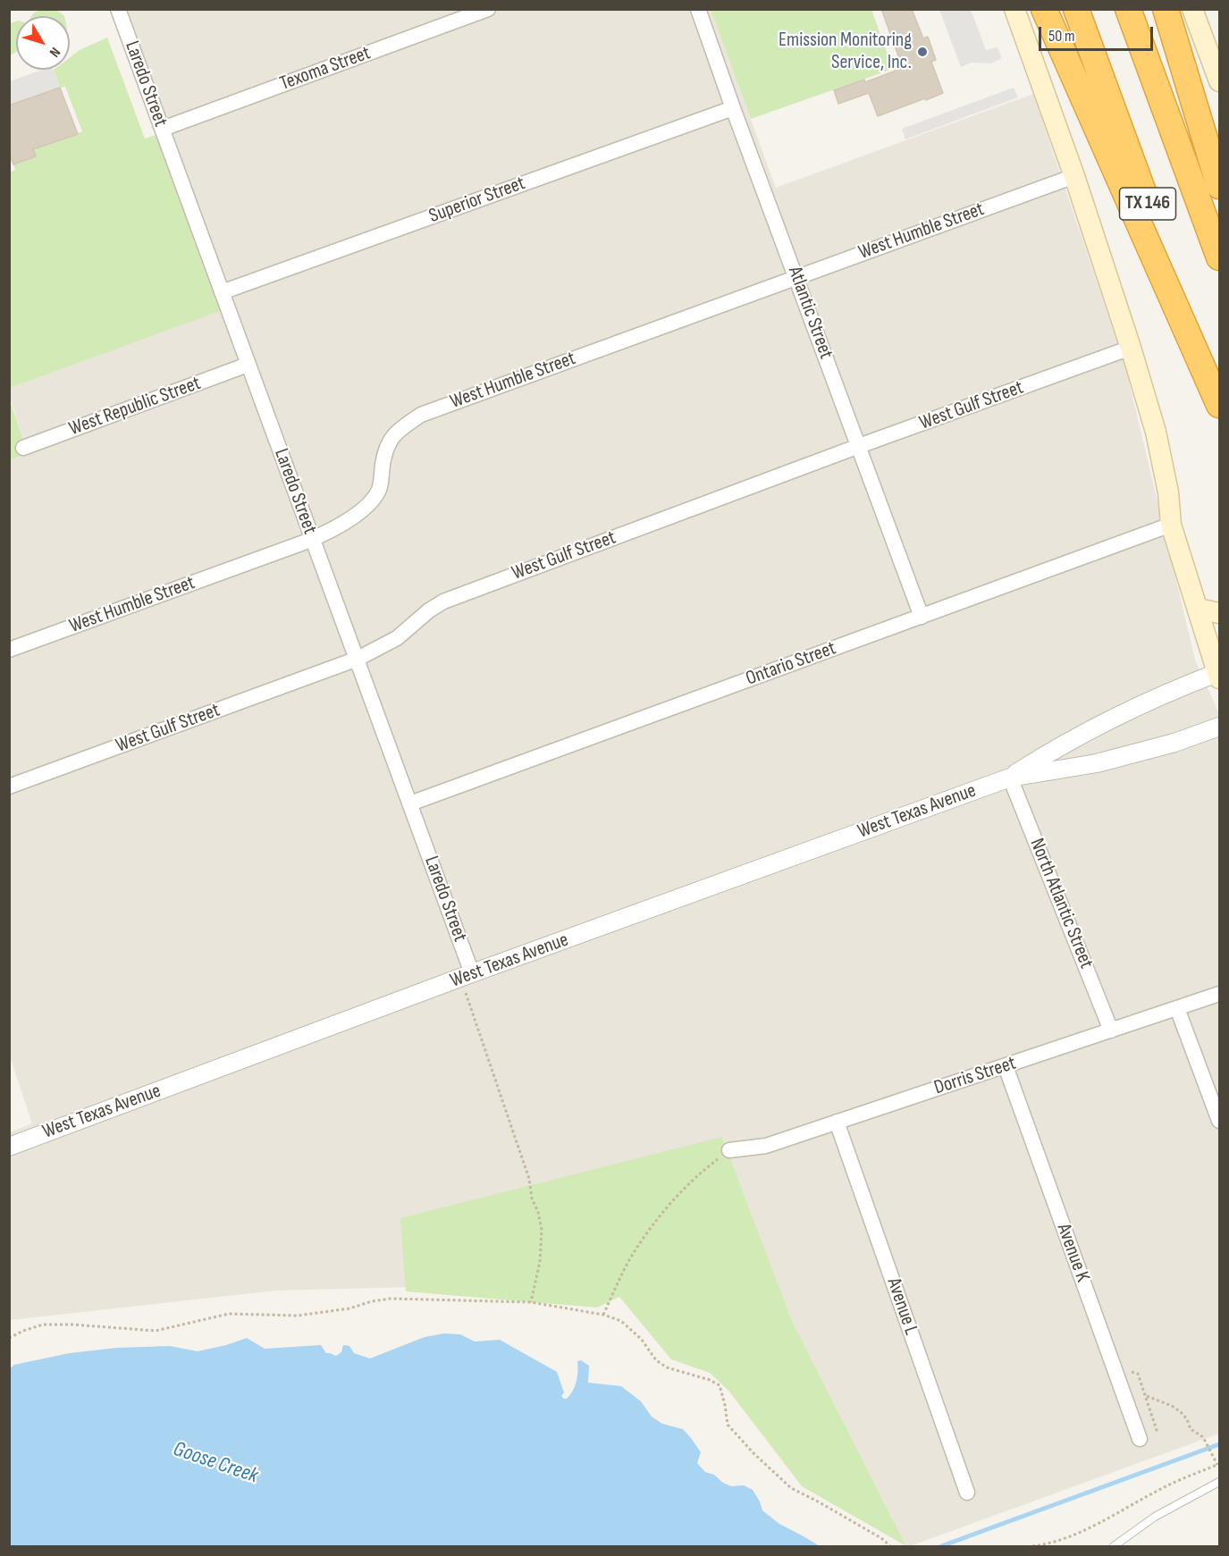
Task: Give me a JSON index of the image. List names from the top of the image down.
{
  "streets": {
    "highway": ["TX 146"],
    "street": [
      "Texoma Street",
      "Laredo Street",
      "Superior Street",
      "West Humble Street",
      "Atlantic Street",
      "West Gulf Street",
      "West Republic Street",
      "Ontario Street",
      "West Texas Avenue",
      "North Atlantic Street",
      "Dorris Street",
      "Avenue K",
      "Avenue L"
    ]
  },
  "crossings": [
    ["Texoma Street", "Laredo Street"],
    ["Laredo Street", "Superior Street"],
    ["Laredo Street", "West Humble Street"],
    ["Laredo Street", "West Gulf Street"],
    ["Laredo Street", "West Republic Street"],
    ["Laredo Street", "Ontario Street"],
    ["Laredo Street", "West Texas Avenue"],
    ["Superior Street", "Atlantic Street"],
    ["West Humble Street", "Atlantic Street"],
    ["Atlantic Street", "West Gulf Street"],
    ["Atlantic Street", "Ontario Street"],
    ["West Texas Avenue", "North Atlantic Street"],
    ["North Atlantic Street", "Dorris Street"],
    ["Dorris Street", "Avenue K"],
    ["Dorris Street", "Avenue L"]
  ],
  "water": ["Goose Creek"],
  "places": ["Emission Monitoring Service, Inc."],
  "scale_bar": "50 m",
  "north": "bottom right"
}
